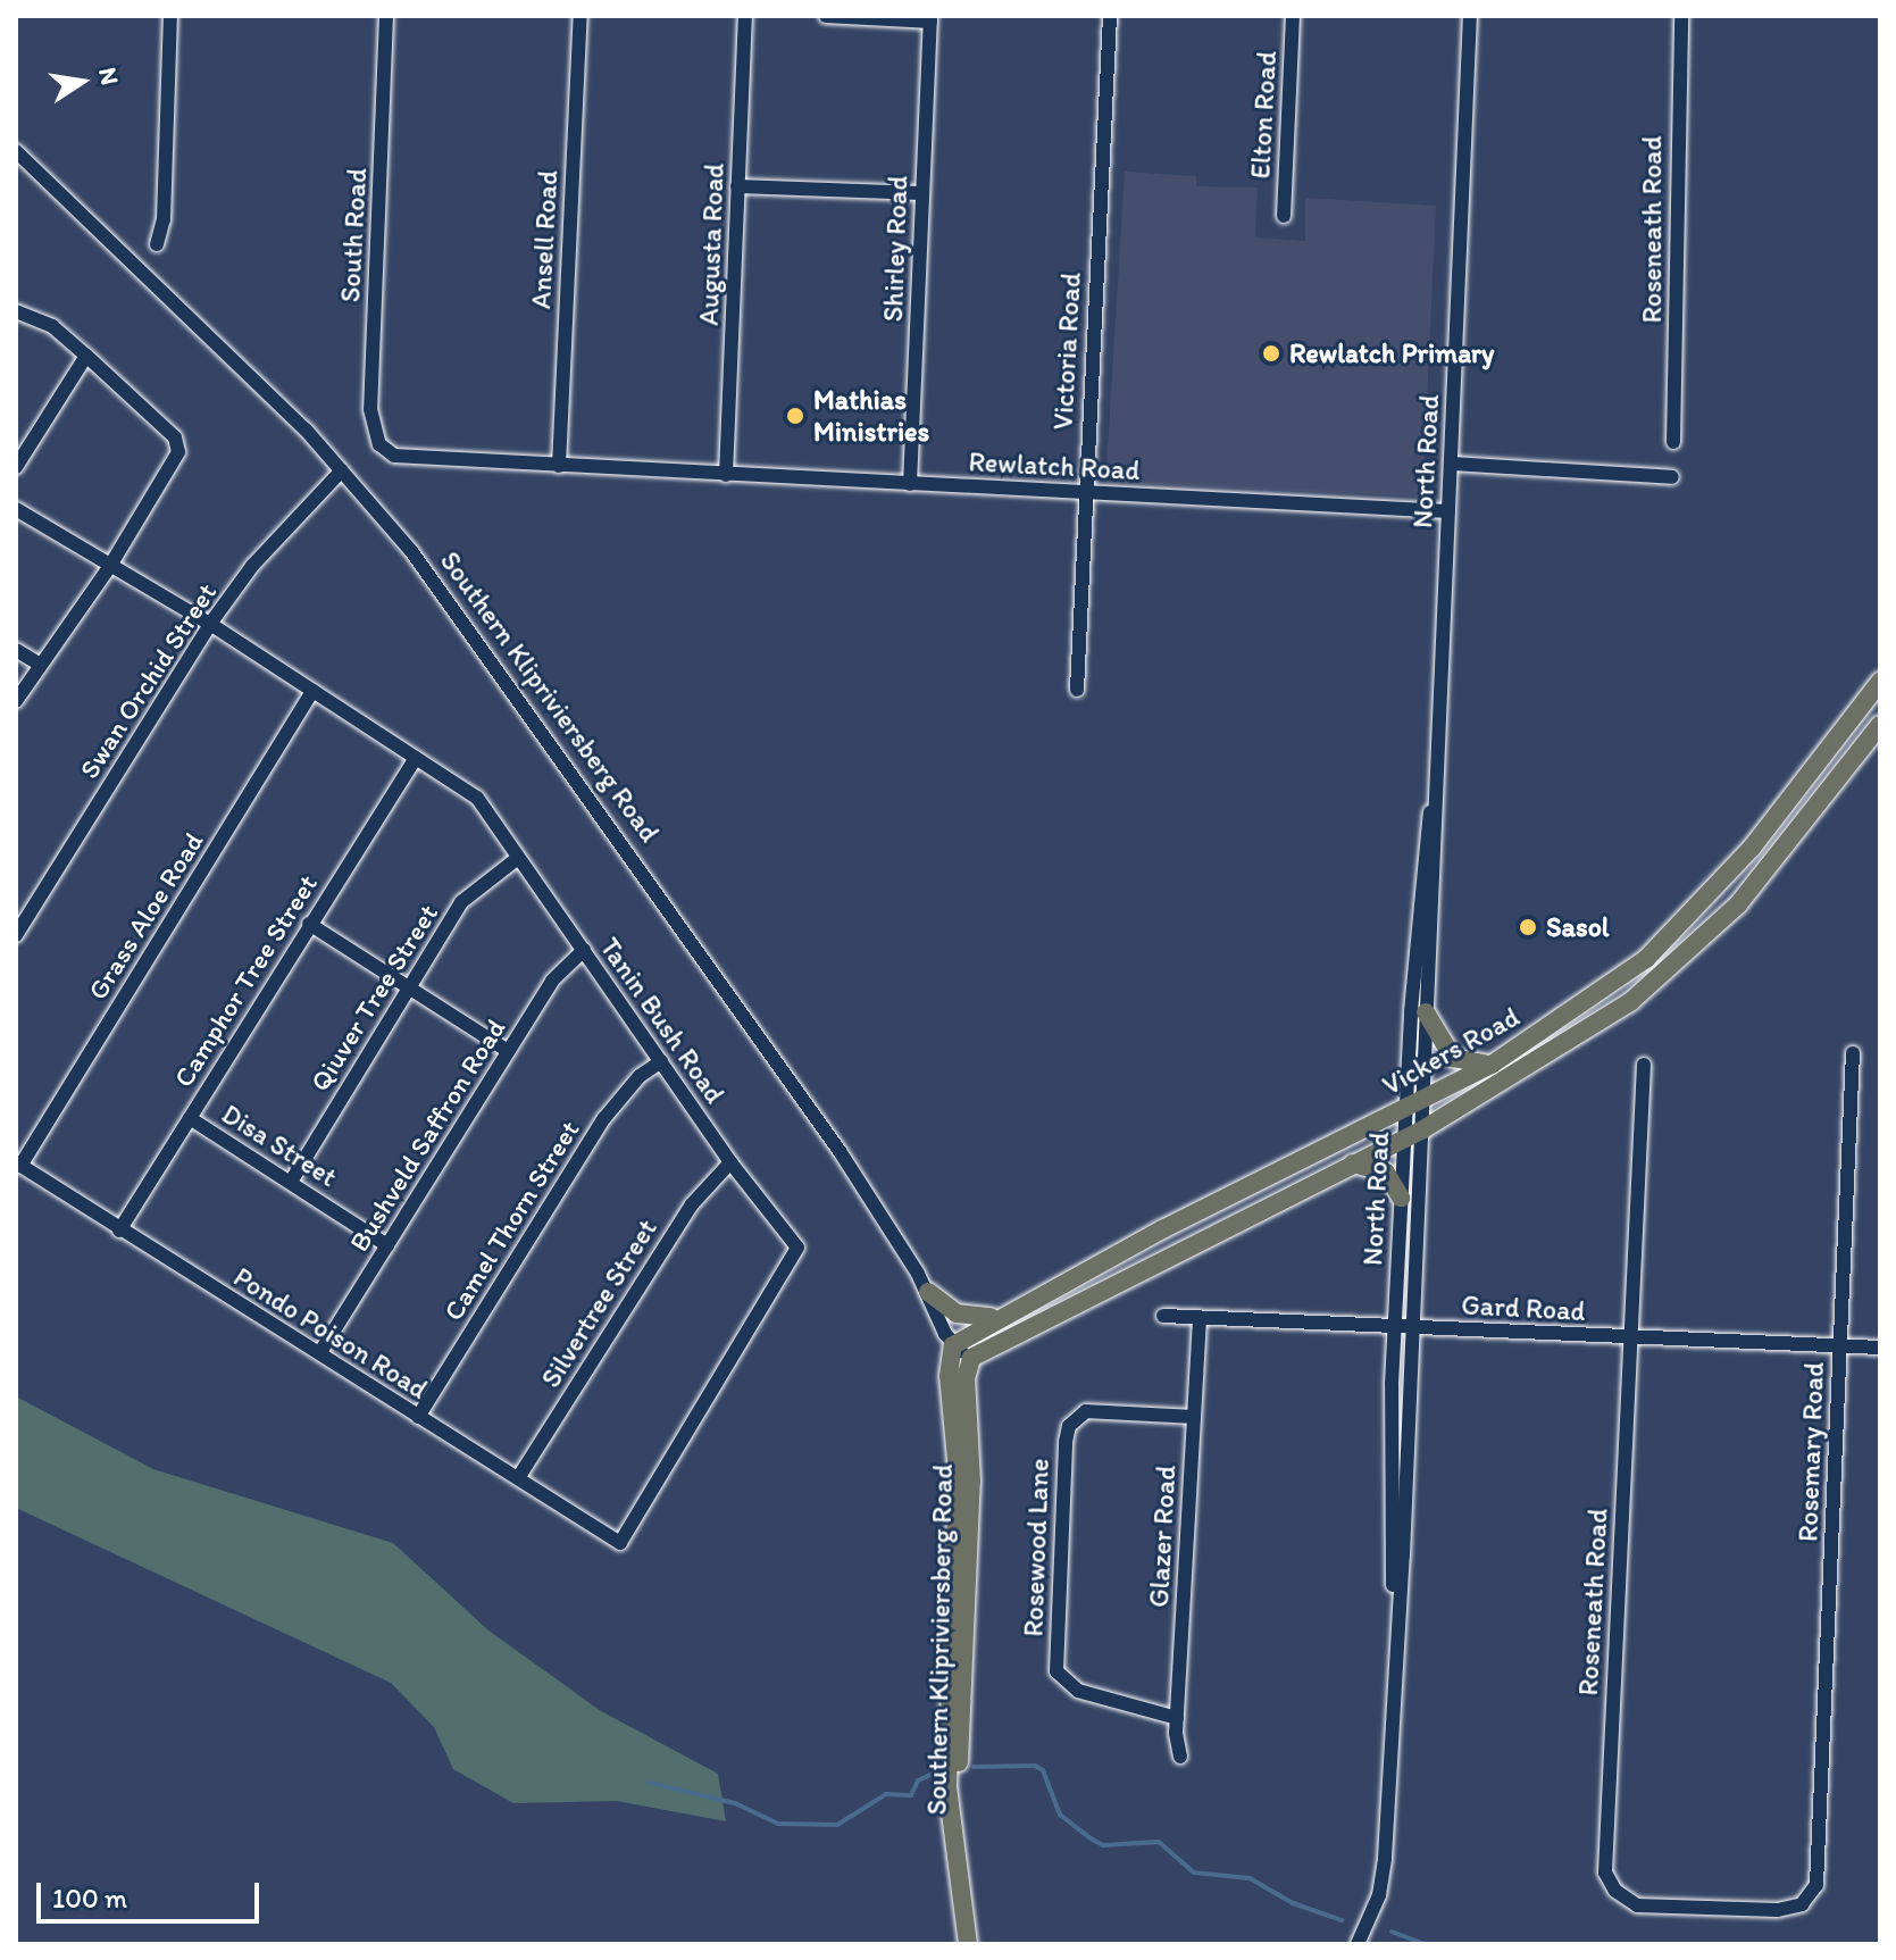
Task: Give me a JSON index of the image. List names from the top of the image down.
{
  "streets": {
    "main road": ["Southern Klipriviersberg Road", "Vickers Road"],
    "street": [
      "Elton Road",
      "Roseneath Road",
      "South Road",
      "Ansell Road",
      "Augusta Road",
      "Shirley Road",
      "Victoria Road",
      "North Road",
      "Rewlatch Road",
      "Swan Orchid Street",
      "Grass Aloe Road",
      "Camphor Tree Street",
      "Qiuver Tree Street",
      "Tanin Bush Road",
      "Bushveld Saffron Road",
      "Disa Street",
      "Camel Thorn Street",
      "Silvertree Street",
      "Gard Road",
      "Pondo Poison Road",
      "Rosemary Road",
      "Glazer Road",
      "Rosewood Lane"
    ]
  },
  "crossings": [
    ["Roseneath Road", "Gard Road"],
    ["Roseneath Road", "Rosemary Road"],
    ["South Road", "Rewlatch Road"],
    ["Ansell Road", "Rewlatch Road"],
    ["Augusta Road", "Rewlatch Road"],
    ["Shirley Road", "Rewlatch Road"],
    ["Victoria Road", "Rewlatch Road"],
    ["North Road", "Rewlatch Road"],
    ["North Road", "Vickers Road"],
    ["North Road", "Gard Road"],
    ["Swan Orchid Street", "Southern Klipriviersberg Road"],
    ["Swan Orchid Street", "Tanin Bush Road"],
    ["Southern Klipriviersberg Road", "Vickers Road"],
    ["Grass Aloe Road", "Tanin Bush Road"],
    ["Grass Aloe Road", "Pondo Poison Road"],
    ["Camphor Tree Street", "Tanin Bush Road"],
    ["Camphor Tree Street", "Disa Street"],
    ["Camphor Tree Street", "Pondo Poison Road"],
    ["Qiuver Tree Street", "Tanin Bush Road"],
    ["Qiuver Tree Street", "Disa Street"],
    ["Tanin Bush Road", "Bushveld Saffron Road"],
    ["Tanin Bush Road", "Camel Thorn Street"],
    ["Tanin Bush Road", "Silvertree Street"],
    ["Tanin Bush Road", "Pondo Poison Road"],
    ["Bushveld Saffron Road", "Disa Street"],
    ["Bushveld Saffron Road", "Pondo Poison Road"],
    ["Camel Thorn Street", "Pondo Poison Road"],
    ["Silvertree Street", "Pondo Poison Road"],
    ["Gard Road", "Rosemary Road"],
    ["Gard Road", "Glazer Road"],
    ["Glazer Road", "Rosewood Lane"]
  ],
  "places": ["Rewlatch Primary", "Mathias Ministries", "Sasol"],
  "scale_bar": "100 m",
  "north": "right"
}
